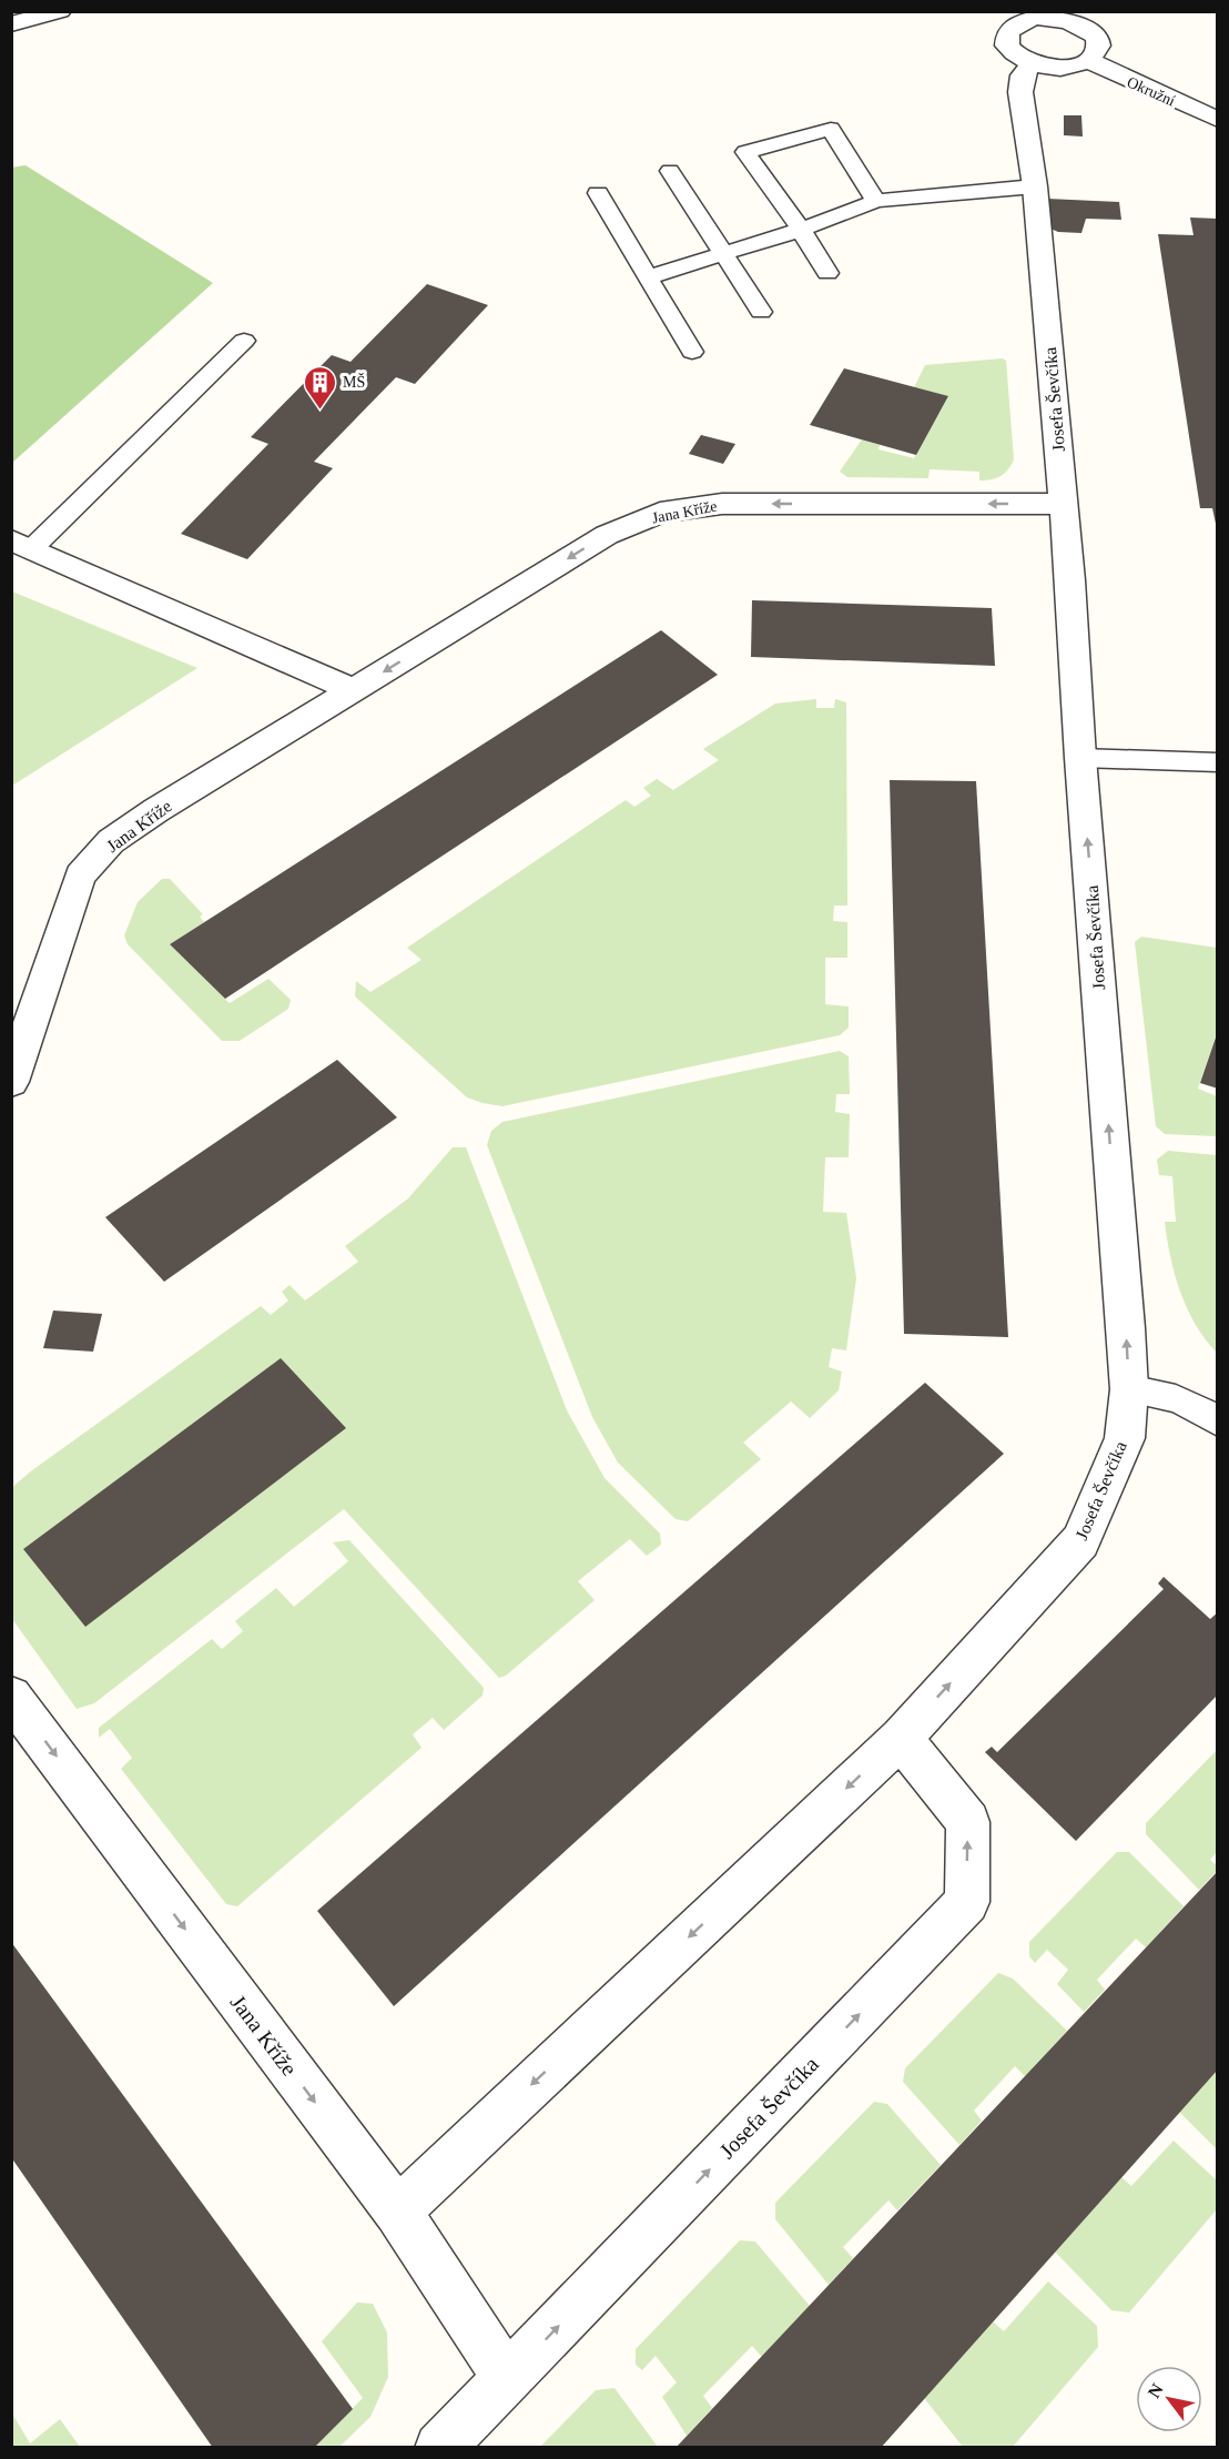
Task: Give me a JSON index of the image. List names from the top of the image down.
{
  "streets": {
    "street": ["Okružní", "Josefa Ševčíka", "Jana Kříže"]
  },
  "crossings": [
    ["Josefa Ševčíka", "Jana Kříže"]
  ],
  "places": {
    "building": ["MŠ"]
  },
  "north": "top left"
}
